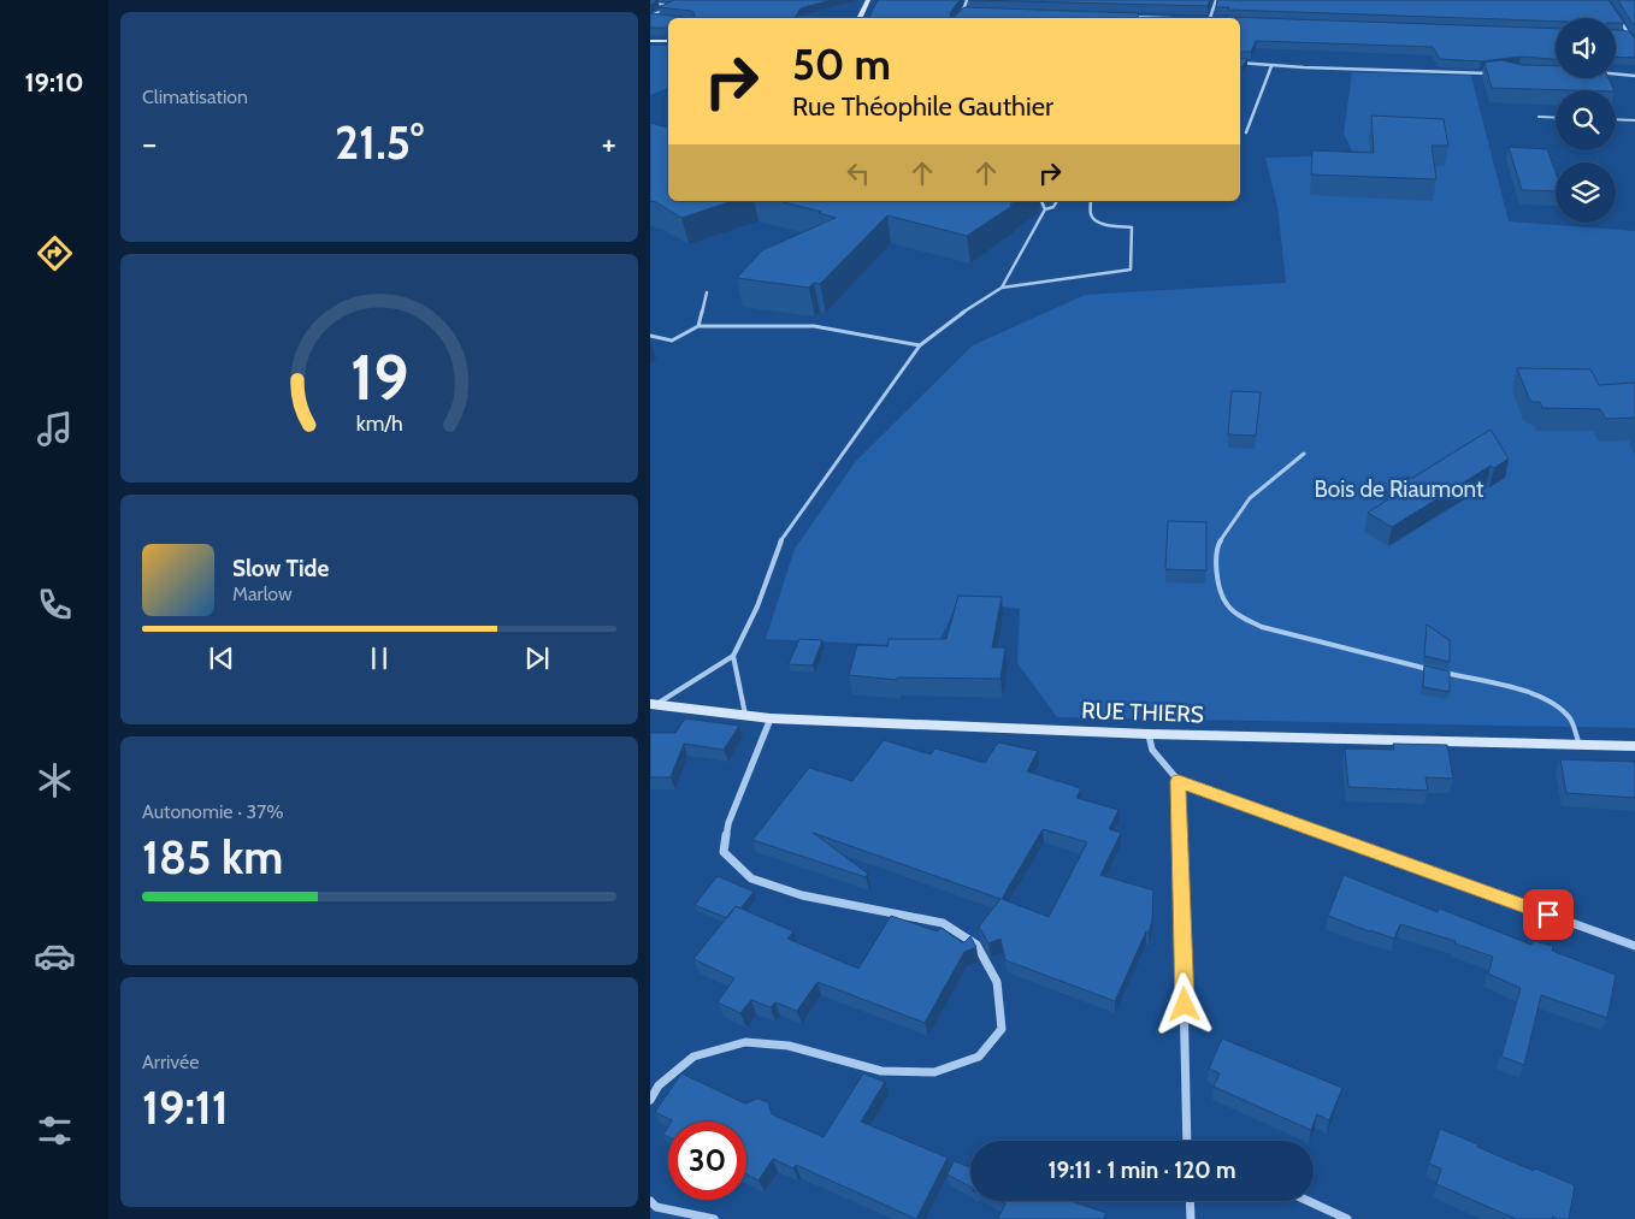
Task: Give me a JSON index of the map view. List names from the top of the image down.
{
  "streets": {
    "street": ["RUE THIERS"]
  },
  "parks": ["Bois de Riaumont"],
  "page": {
    "tabs": "19:10",
    "tile": [
      "Climatisation",
      ["Autonomie · 37%", "185 km"],
      ["Arrivée", "19:11"]
    ],
    "turn": ["50 m", "Rue Théophile Gauthier"],
    "heat": ["−", "21.5°", "+"],
    "song": ["Slow Tide", "Marlow"],
    "limit": "30",
    "trip": "19:11 · 1 min · 120 m",
    "gauge": ["19", "km/h"]
  }
}
